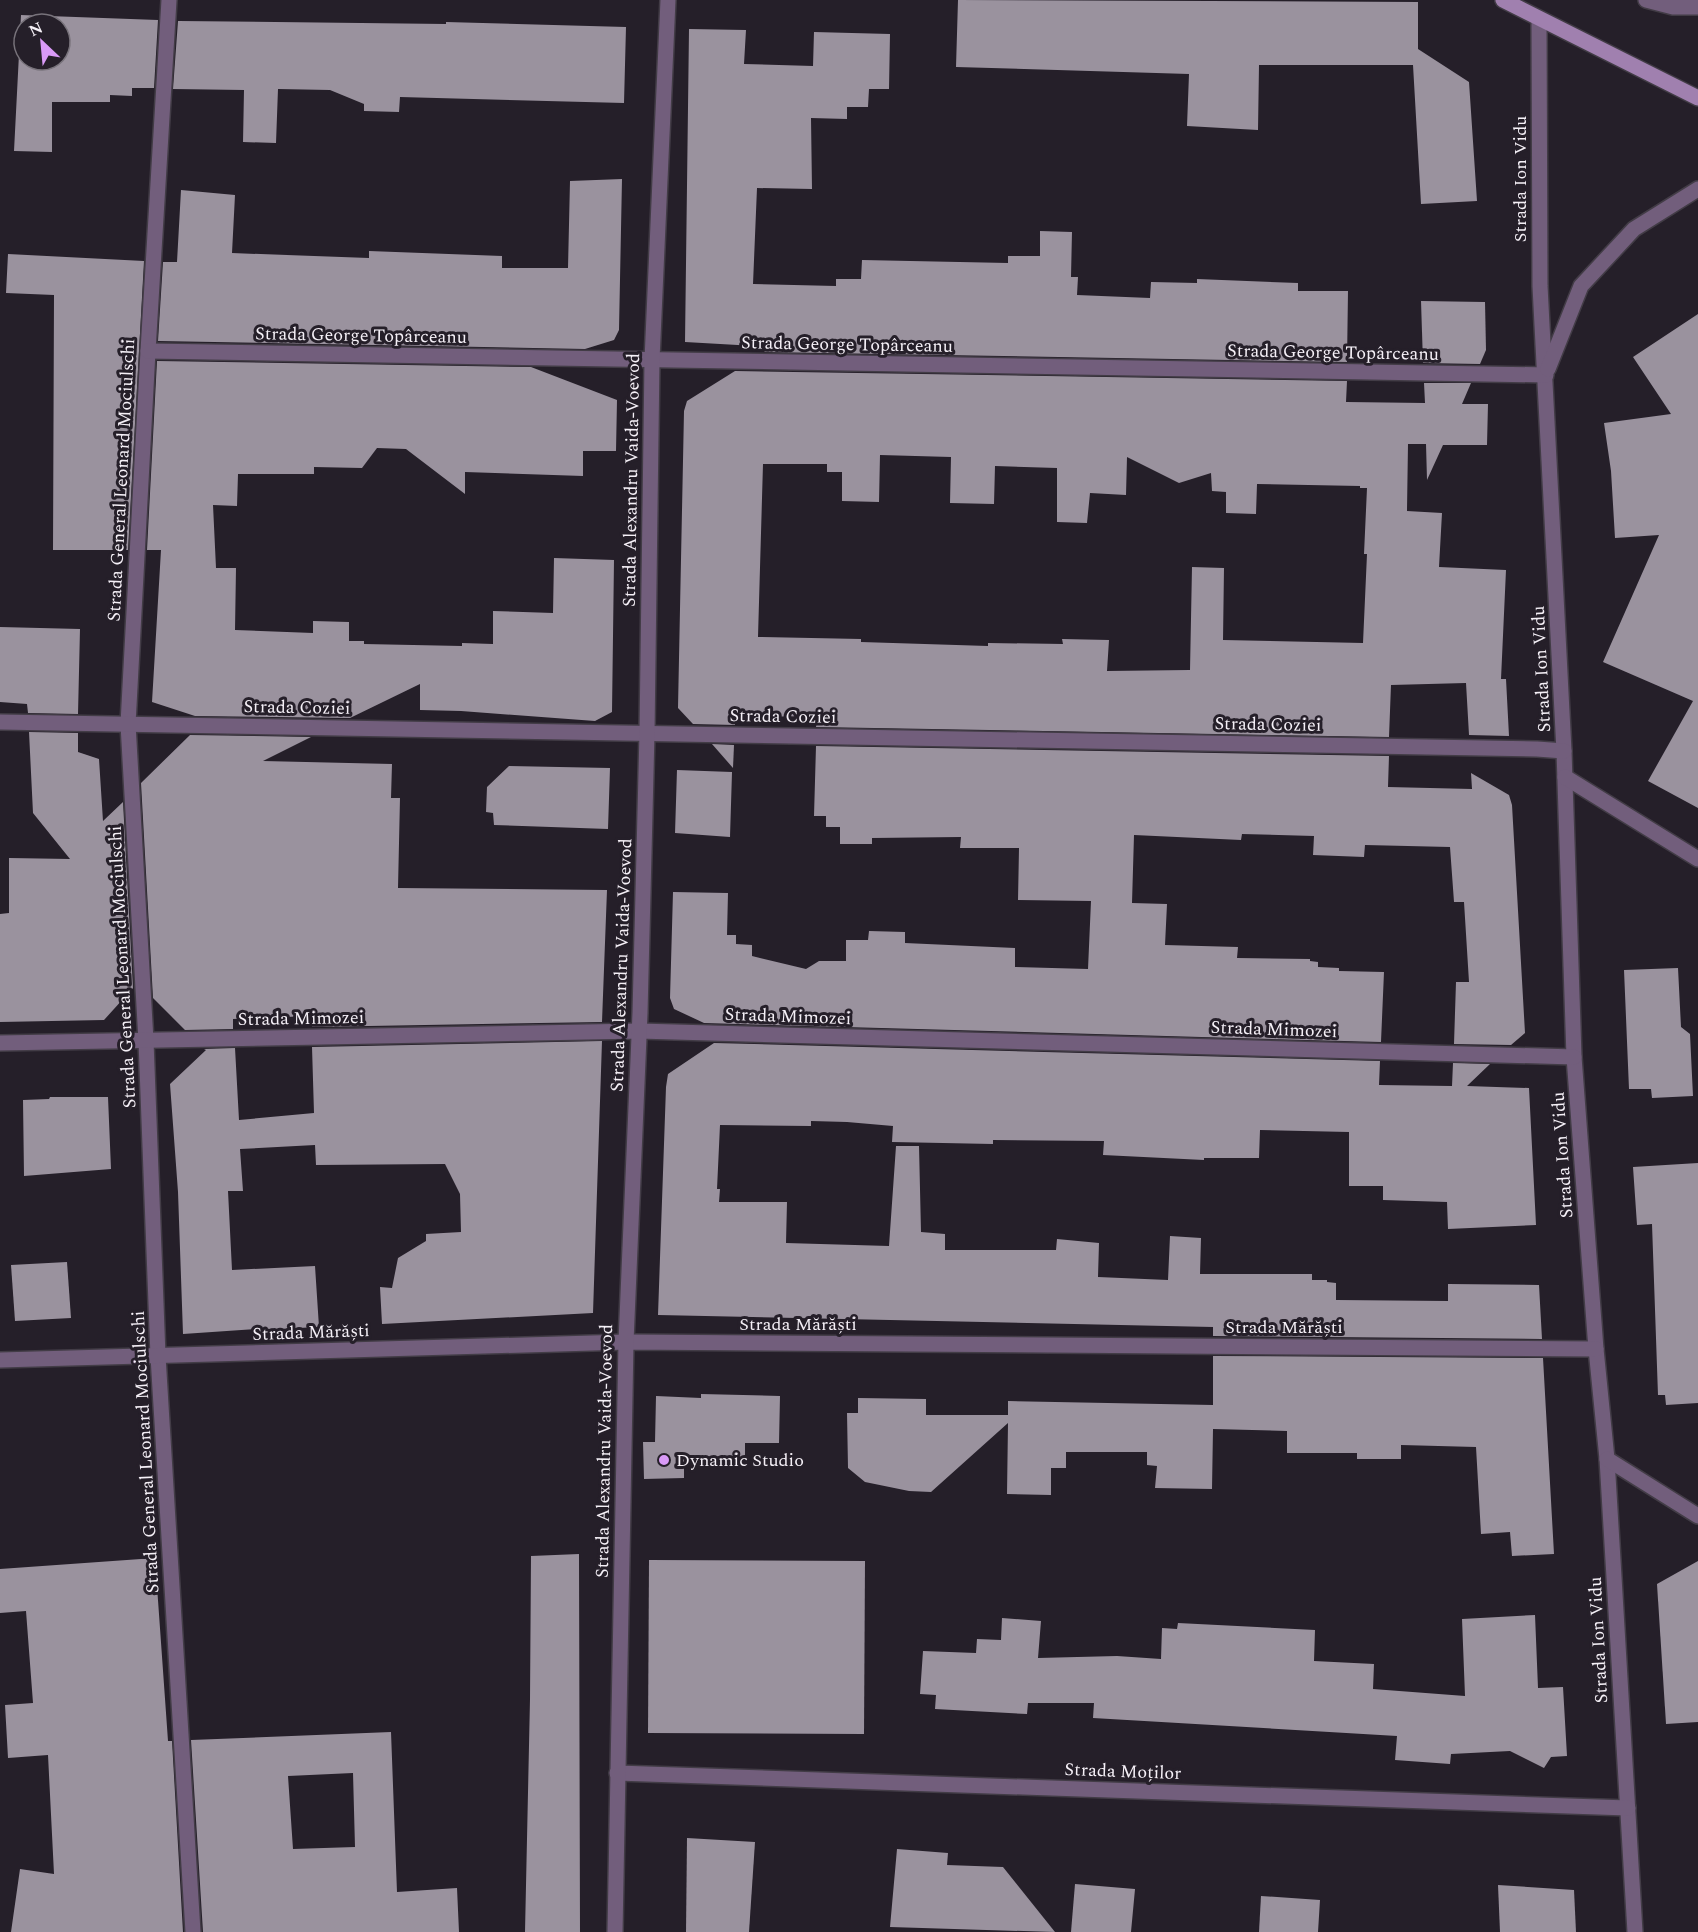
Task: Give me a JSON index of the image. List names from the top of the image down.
{
  "streets": {
    "street": [
      "Strada Ion Vidu",
      "Strada George Topârceanu",
      "Strada General Leonard Mociulschi",
      "Strada Alexandru Vaida-Voevod",
      "Strada Coziei",
      "Strada Mimozei",
      "Strada Mărăști",
      "Strada Moților"
    ]
  },
  "crossings": [
    ["Strada Ion Vidu", "Strada George Topârceanu"],
    ["Strada Ion Vidu", "Strada Coziei"],
    ["Strada Ion Vidu", "Strada Mimozei"],
    ["Strada Ion Vidu", "Strada Mărăști"],
    ["Strada Ion Vidu", "Strada Moților"],
    ["Strada George Topârceanu", "Strada General Leonard Mociulschi"],
    ["Strada George Topârceanu", "Strada Alexandru Vaida-Voevod"],
    ["Strada General Leonard Mociulschi", "Strada Coziei"],
    ["Strada General Leonard Mociulschi", "Strada Mimozei"],
    ["Strada General Leonard Mociulschi", "Strada Mărăști"],
    ["Strada Alexandru Vaida-Voevod", "Strada Coziei"],
    ["Strada Alexandru Vaida-Voevod", "Strada Mimozei"],
    ["Strada Alexandru Vaida-Voevod", "Strada Mărăști"],
    ["Strada Alexandru Vaida-Voevod", "Strada Moților"]
  ],
  "places": ["Dynamic Studio"],
  "north": "top left"
}
